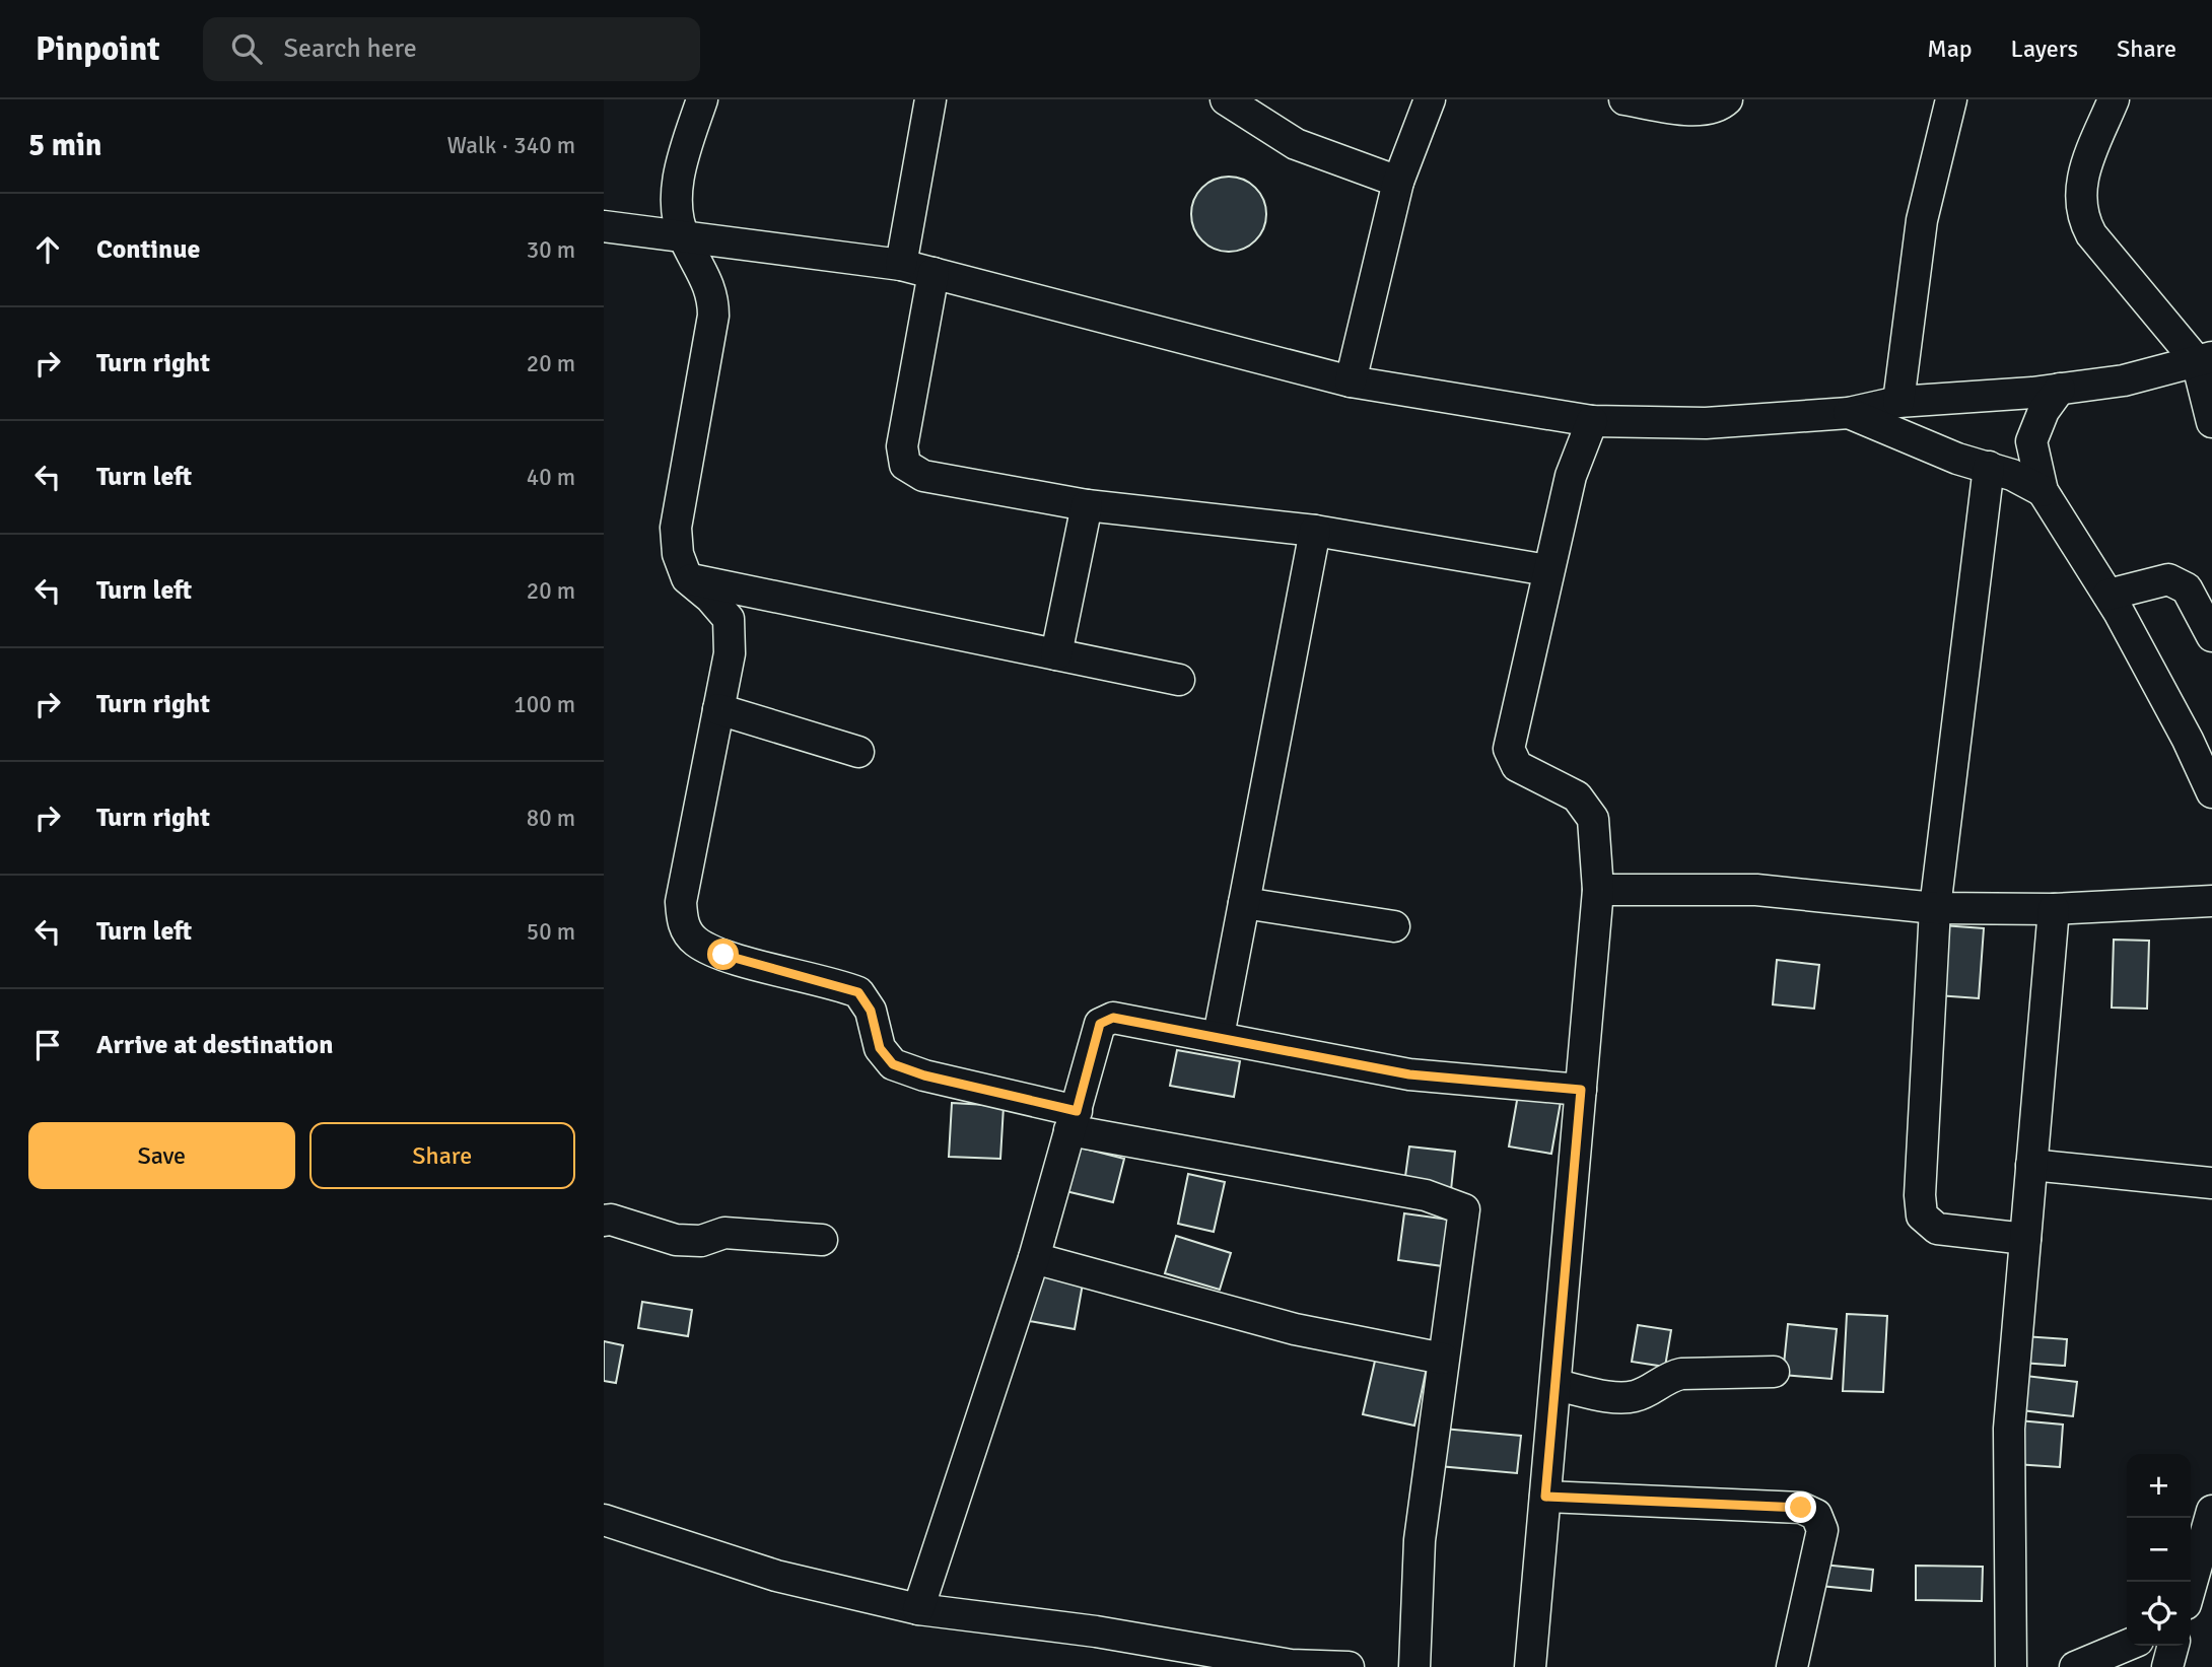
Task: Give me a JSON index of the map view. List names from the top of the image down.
{
  "page": {
    "header": "Pinpoint",
    "search": "Search here",
    "nav": ["Map", "Layers", "Share"],
    "heading": ["5 min", "Walk · 340 m"],
    "list": [
      ["Continue", "30 m"],
      ["Turn right", "20 m"],
      ["Turn left", "40 m"],
      ["Turn left", "20 m"],
      ["Turn right", "100 m"],
      ["Turn right", "80 m"],
      ["Turn left", "50 m"],
      "Arrive at destination"
    ],
    "buttons": ["Save", "Share"],
    "map_buttons": ["+", "−"]
  }
}
